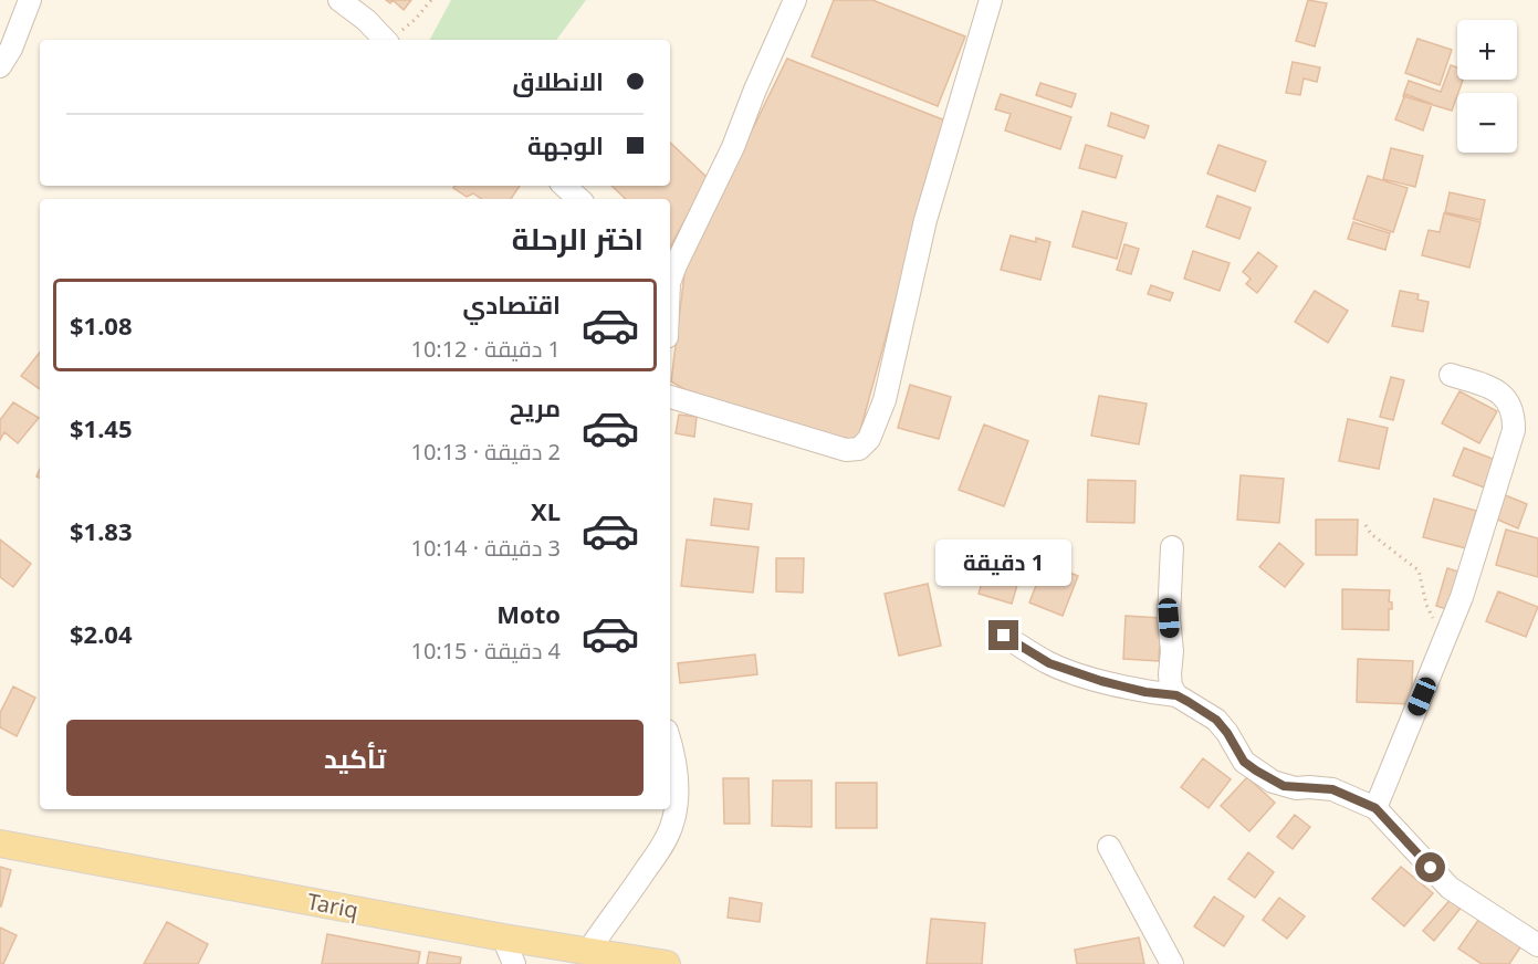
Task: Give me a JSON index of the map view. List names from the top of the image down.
{
  "streets": {
    "main road": ["Tariq"]
  },
  "page": {
    "map_buttons": ["+", "−"],
    "banner": ["الانطلاق", "الوجهة"],
    "heading": "اختر الرحلة",
    "list": [
      {
        "name": "اقتصادي",
        "note": "1 دقيقة · 10:12",
        "value": "$1.08"
      },
      {
        "name": "مريح",
        "note": "2 دقيقة · 10:13",
        "value": "$1.45"
      },
      {
        "name": "XL",
        "note": "3 دقيقة · 10:14",
        "value": "$1.83"
      },
      {
        "name": "Moto",
        "note": "4 دقيقة · 10:15",
        "value": "$2.04"
      }
    ],
    "bubble": "1 دقيقة",
    "buttons": "تأكيد"
  }
}
